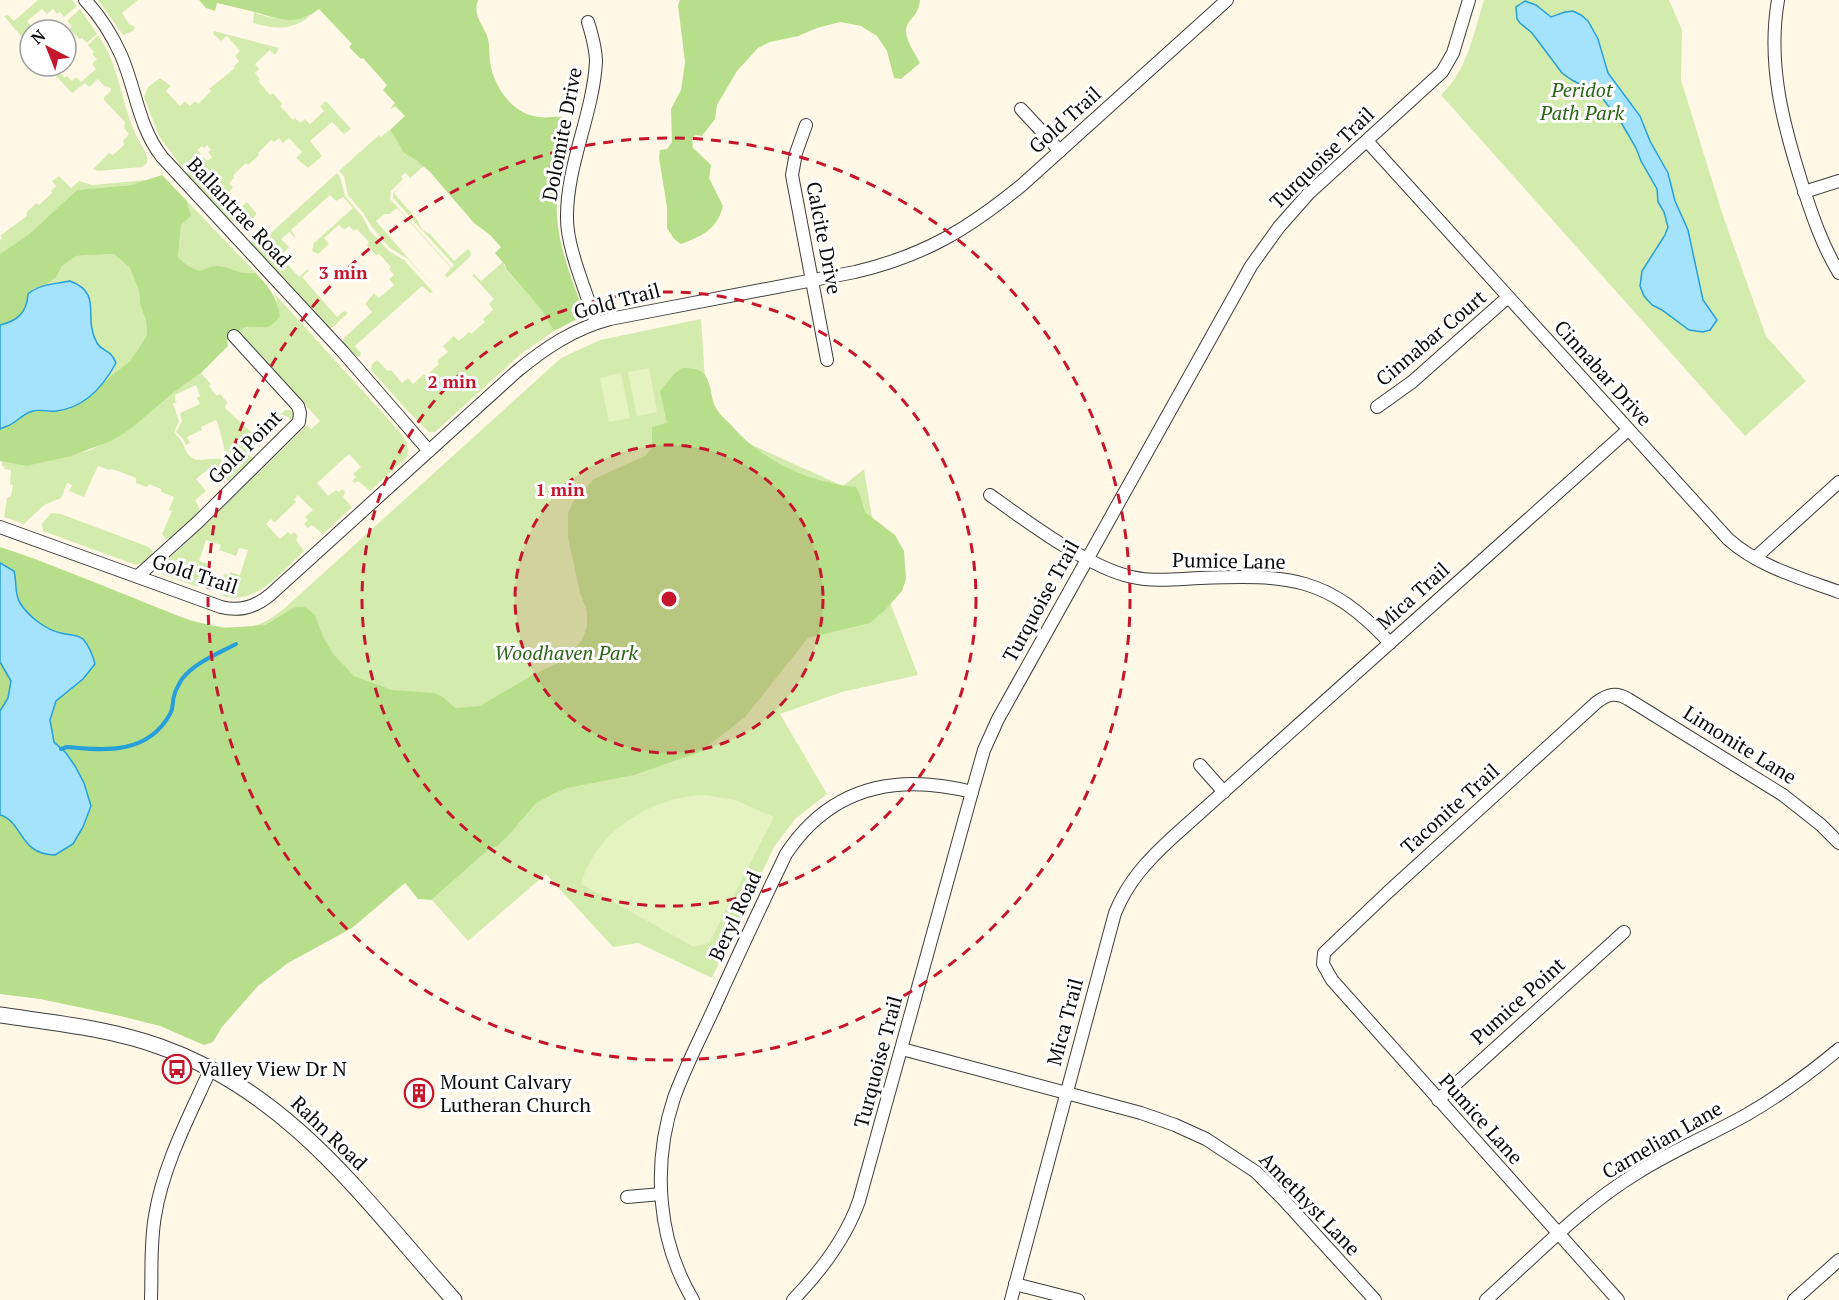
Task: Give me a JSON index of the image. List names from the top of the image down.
{
  "streets": {
    "street": [
      "Gold Trail",
      "Dolomite Drive",
      "Turquoise Trail",
      "Ballantrae Road",
      "Calcite Drive",
      "Cinnabar Court",
      "Cinnabar Drive",
      "Gold Point",
      "Pumice Lane",
      "Mica Trail",
      "Limonite Lane",
      "Taconite Trail",
      "Beryl Road",
      "Pumice Point",
      "Rahn Road",
      "Carnelian Lane",
      "Amethyst Lane"
    ]
  },
  "crossings": [
    ["Gold Trail", "Dolomite Drive"],
    ["Gold Trail", "Ballantrae Road"],
    ["Gold Trail", "Calcite Drive"],
    ["Gold Trail", "Gold Point"],
    ["Turquoise Trail", "Cinnabar Drive"],
    ["Turquoise Trail", "Pumice Lane"],
    ["Turquoise Trail", "Beryl Road"],
    ["Turquoise Trail", "Amethyst Lane"],
    ["Cinnabar Court", "Cinnabar Drive"],
    ["Cinnabar Drive", "Mica Trail"],
    ["Pumice Lane", "Mica Trail"],
    ["Pumice Lane", "Taconite Trail"],
    ["Pumice Lane", "Pumice Point"],
    ["Pumice Lane", "Carnelian Lane"],
    ["Mica Trail", "Amethyst Lane"],
    ["Limonite Lane", "Taconite Trail"]
  ],
  "parks": ["Peridot Path Park", "Woodhaven Park"],
  "places": {
    "bus stop": ["Valley View Dr N"],
    "building": ["Mount Calvary Lutheran Church"]
  },
  "north": "top left",
  "rings": ["3 min", "2 min", "1 min"]
}
